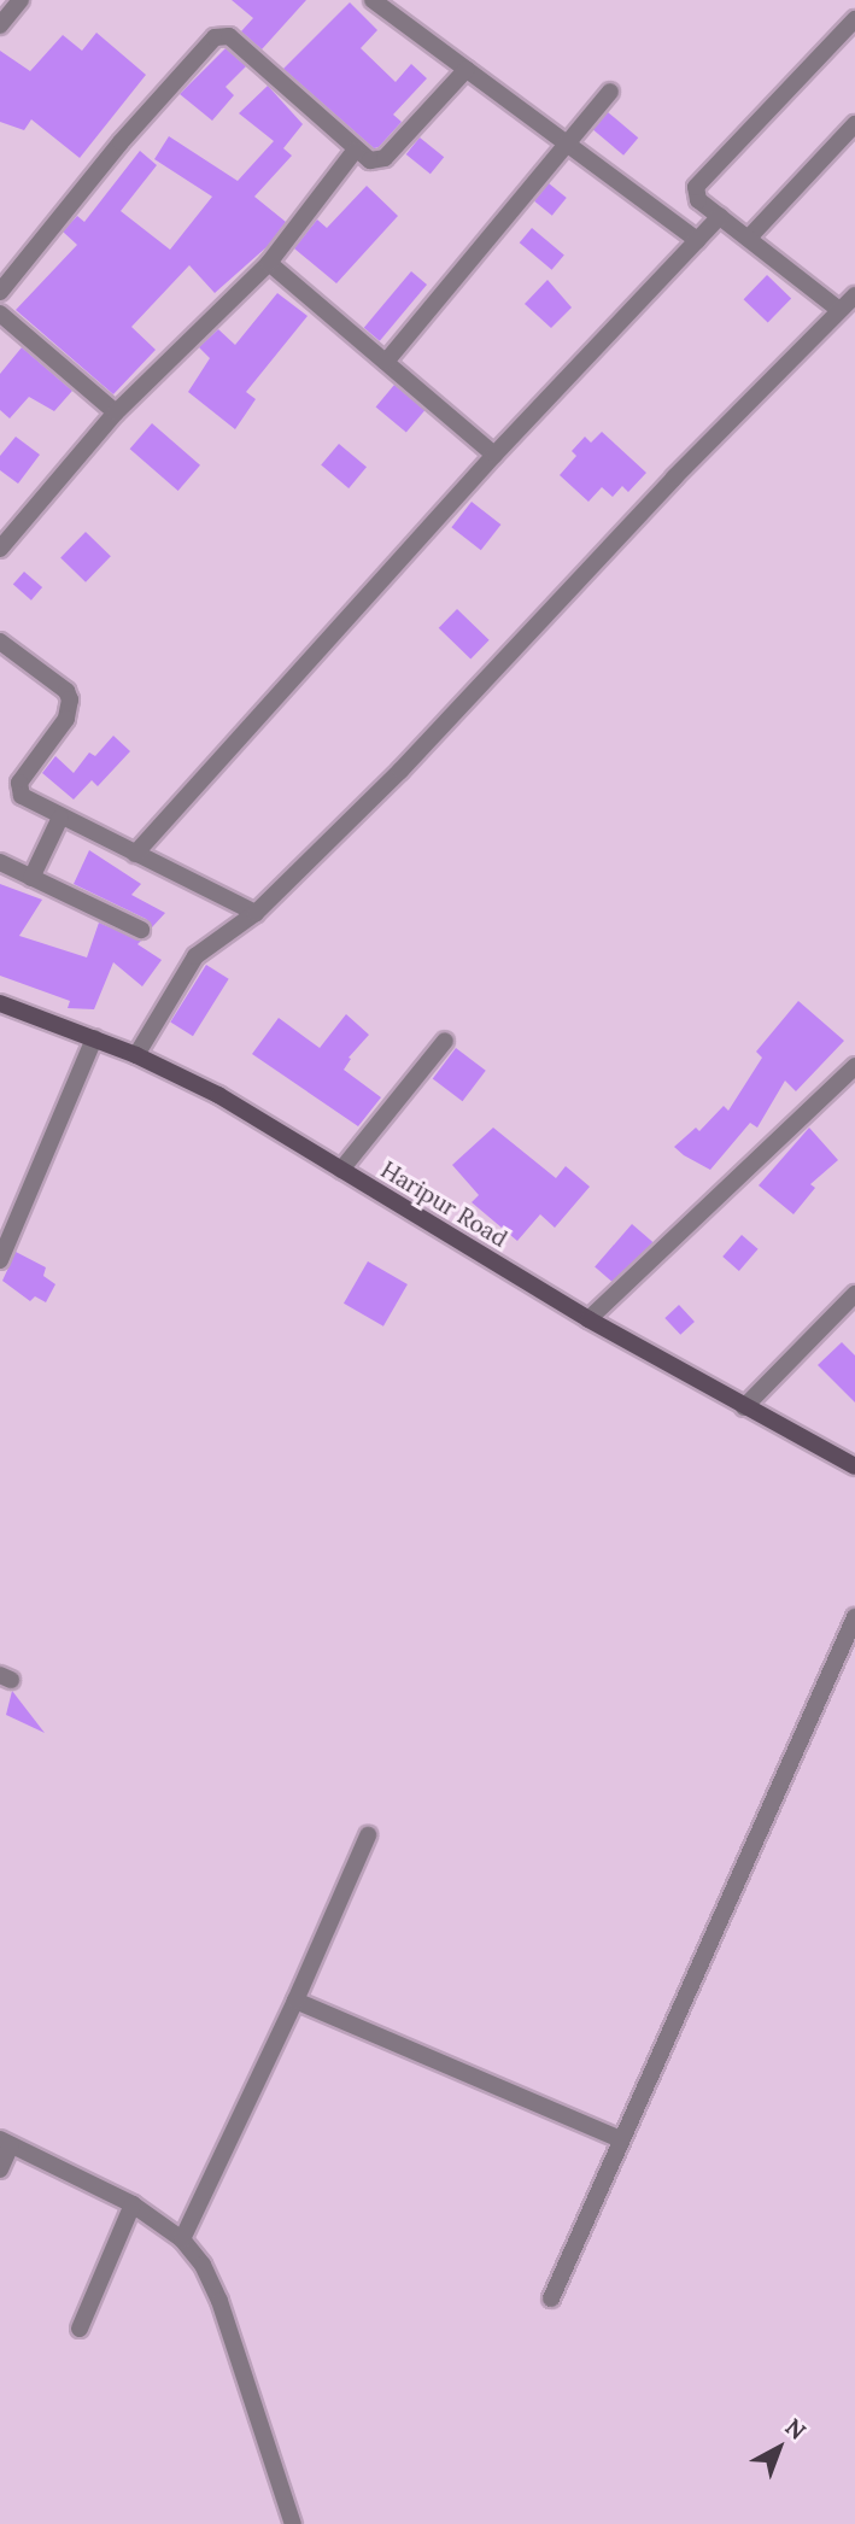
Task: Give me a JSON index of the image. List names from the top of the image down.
{
  "streets": {
    "street": ["Haripur Road"]
  },
  "north": "top right"
}
